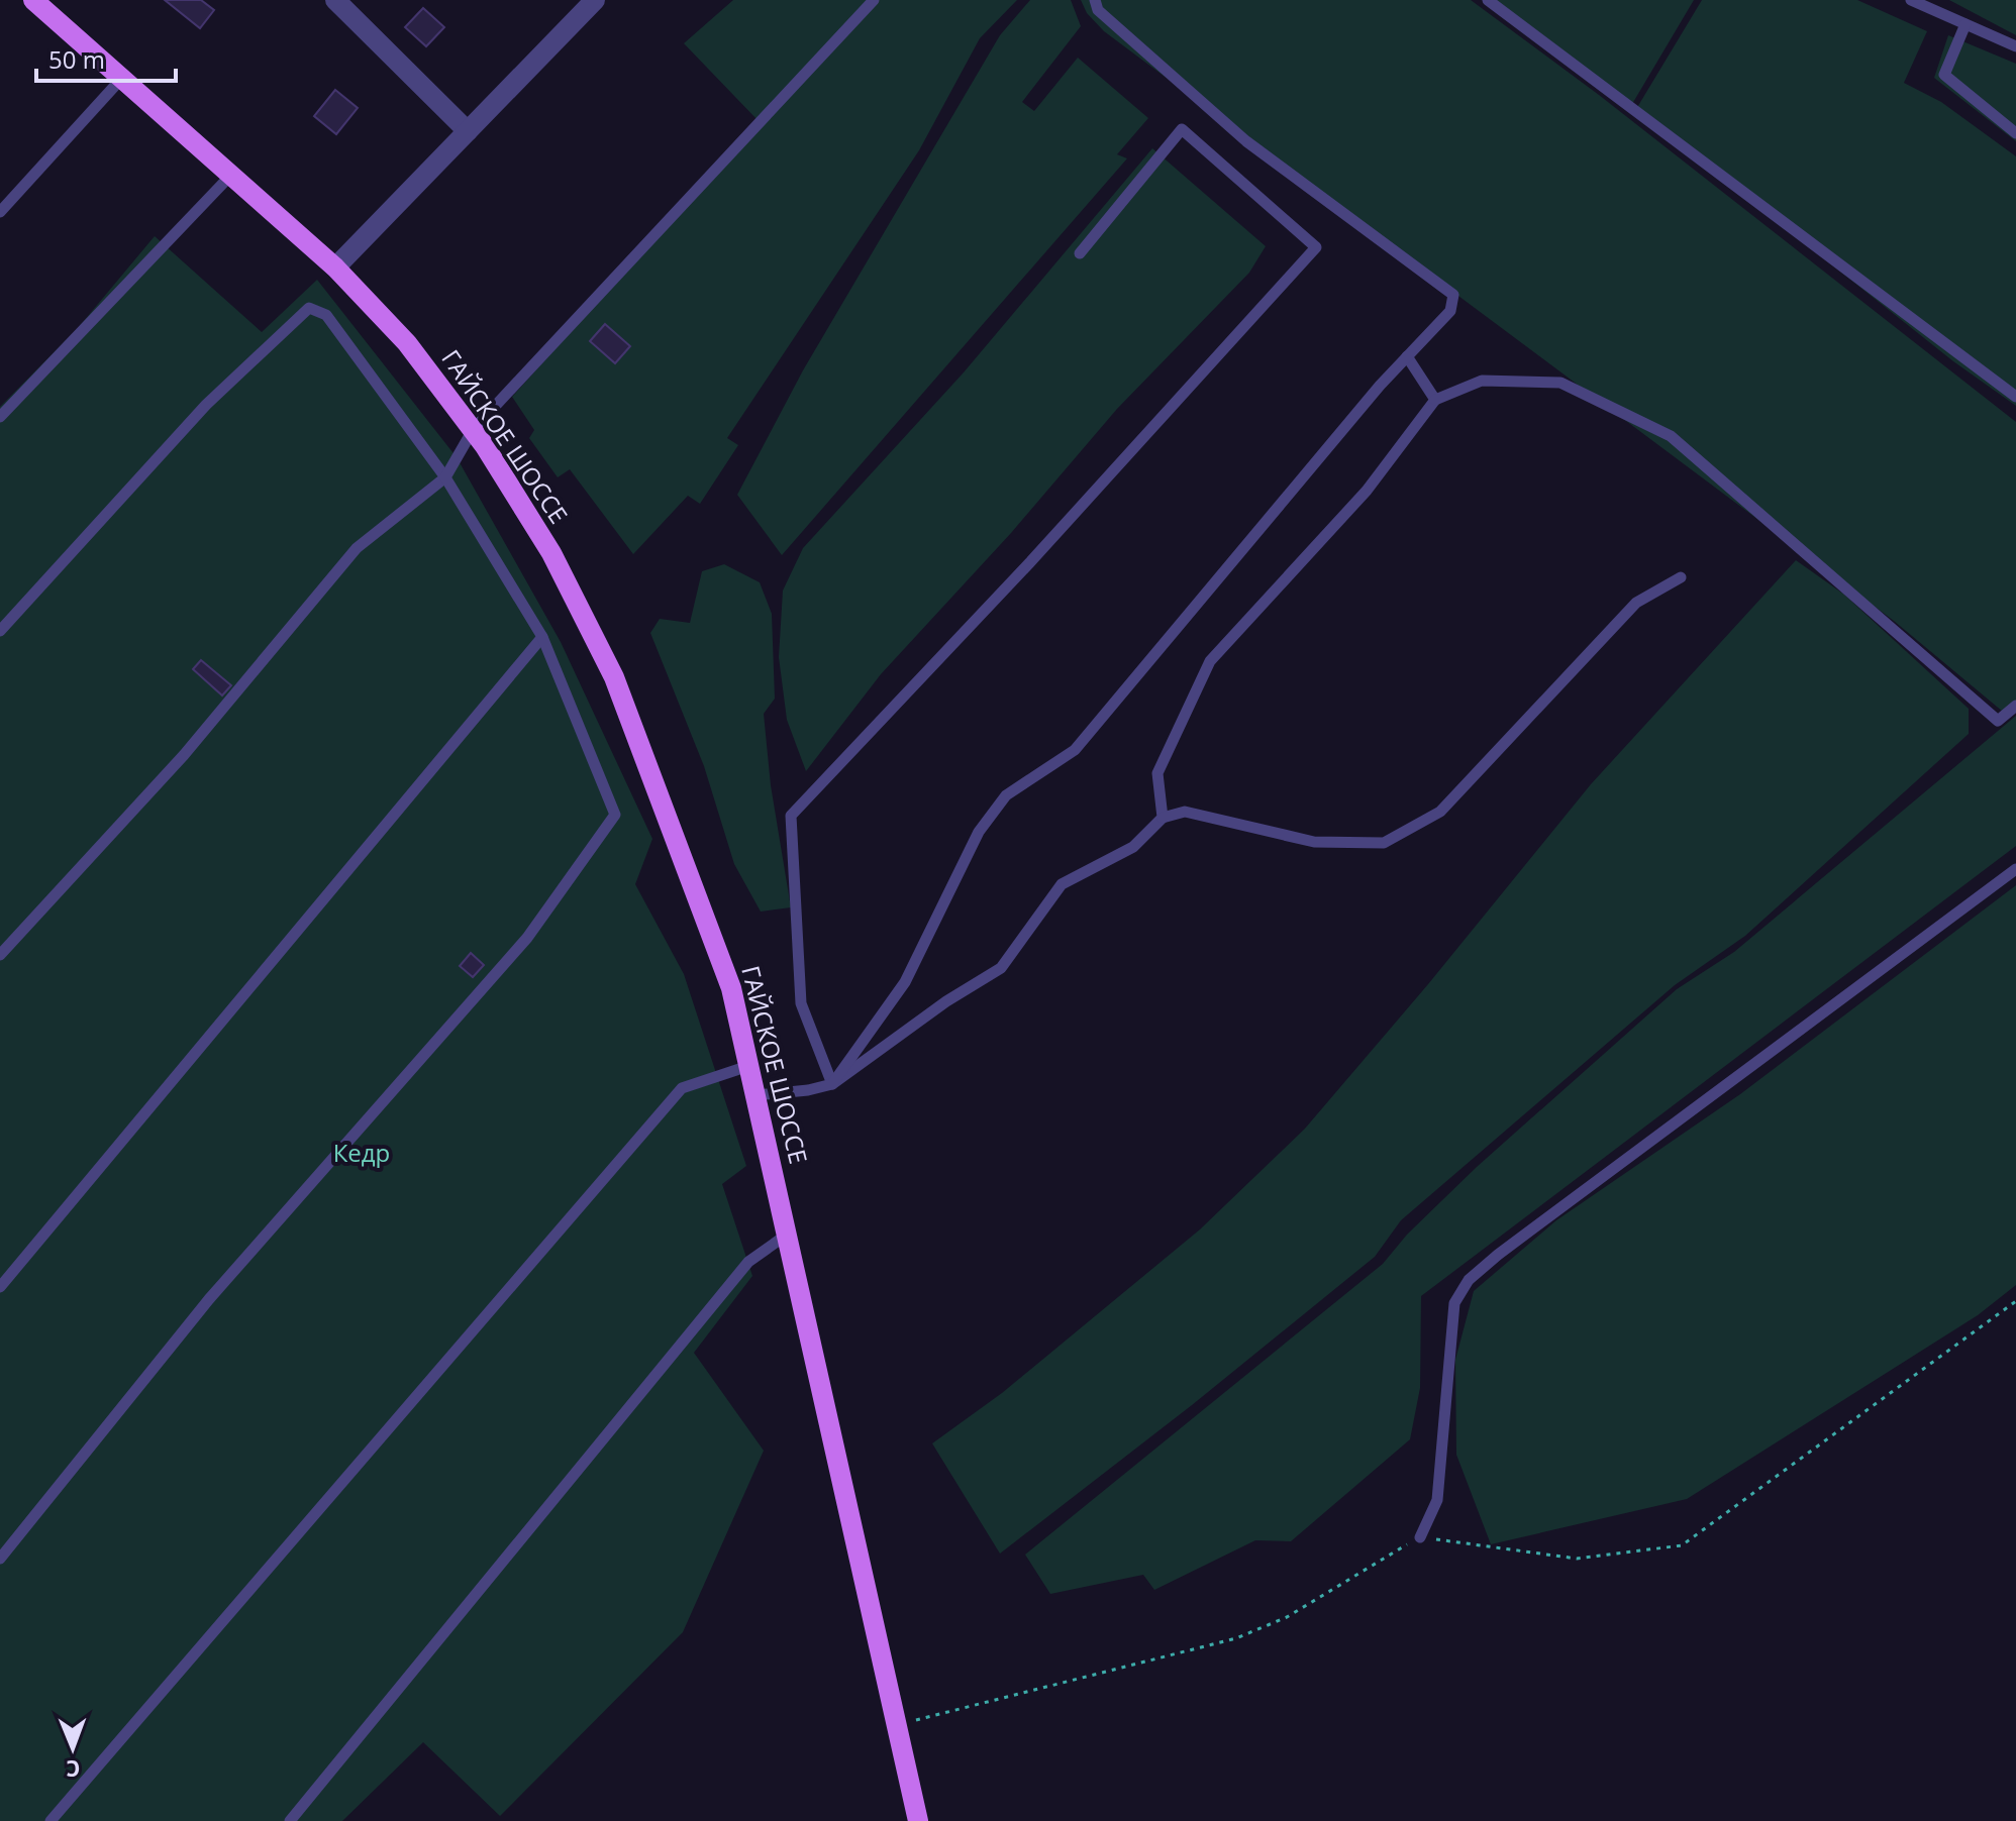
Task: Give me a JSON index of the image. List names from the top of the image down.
{
  "streets": {
    "main road": ["ГАЙСКОЕ ШОССЕ"]
  },
  "parks": ["Кедр"],
  "scale_bar": "50 m",
  "north": "bottom"
}
